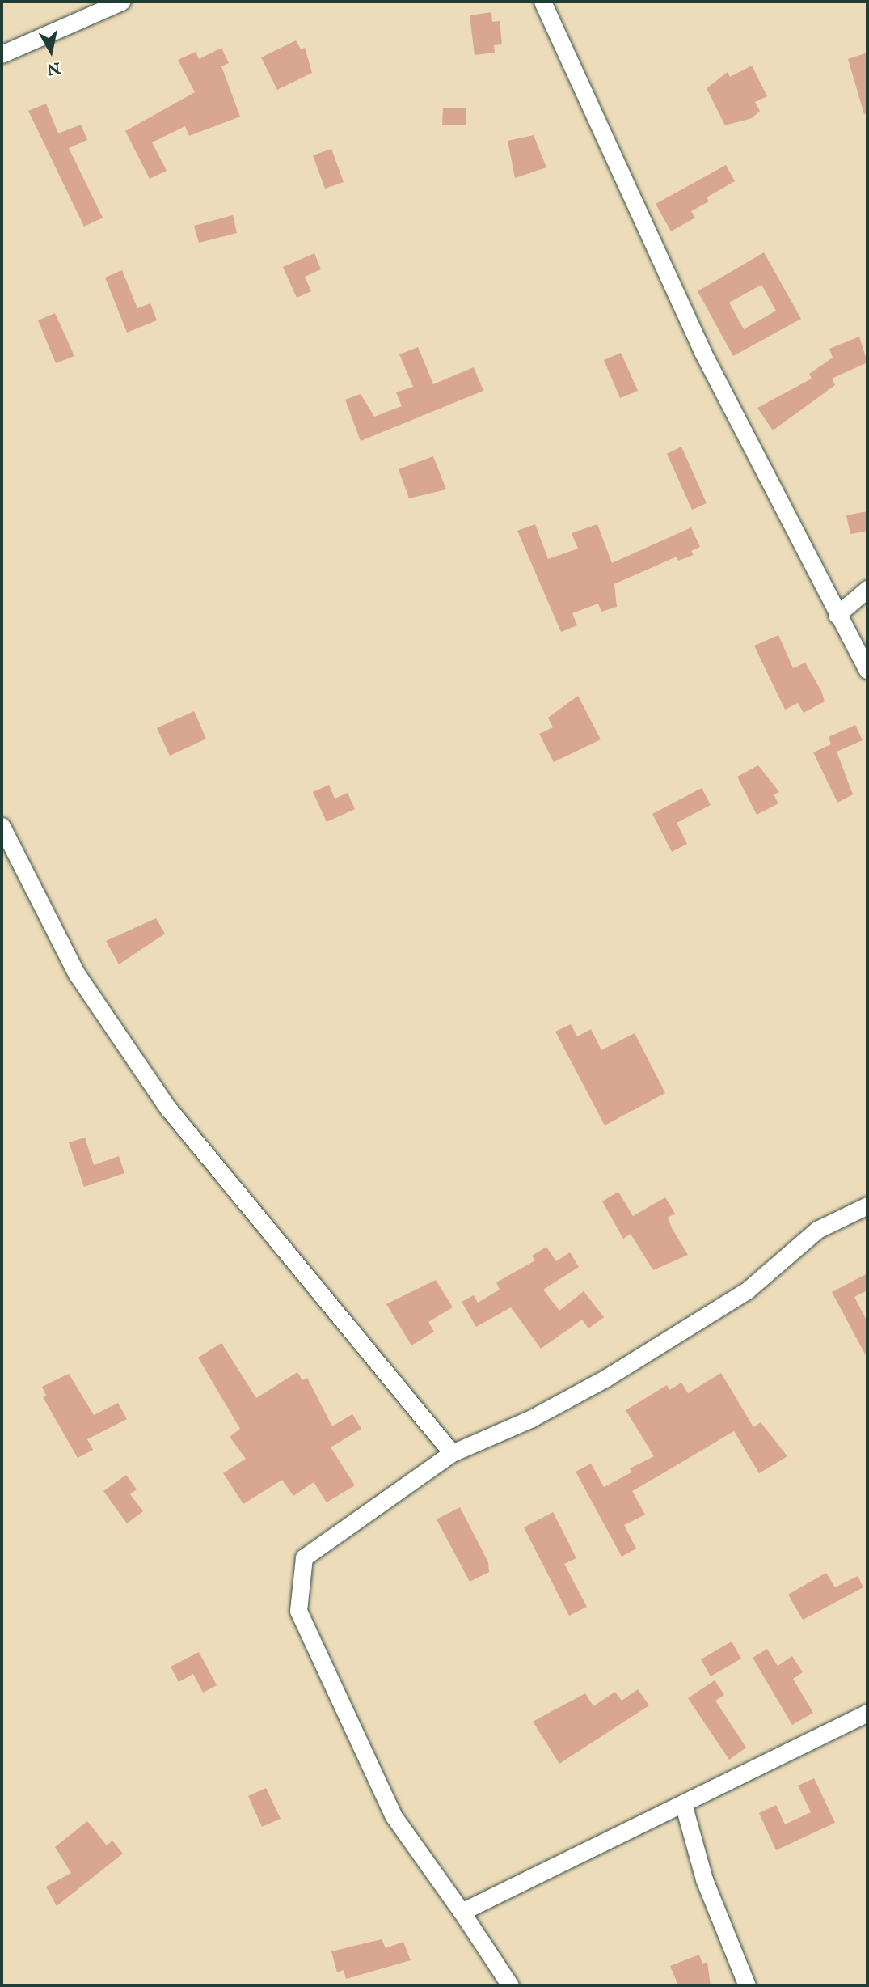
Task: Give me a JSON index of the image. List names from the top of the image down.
{
  "north": "bottom"
}
